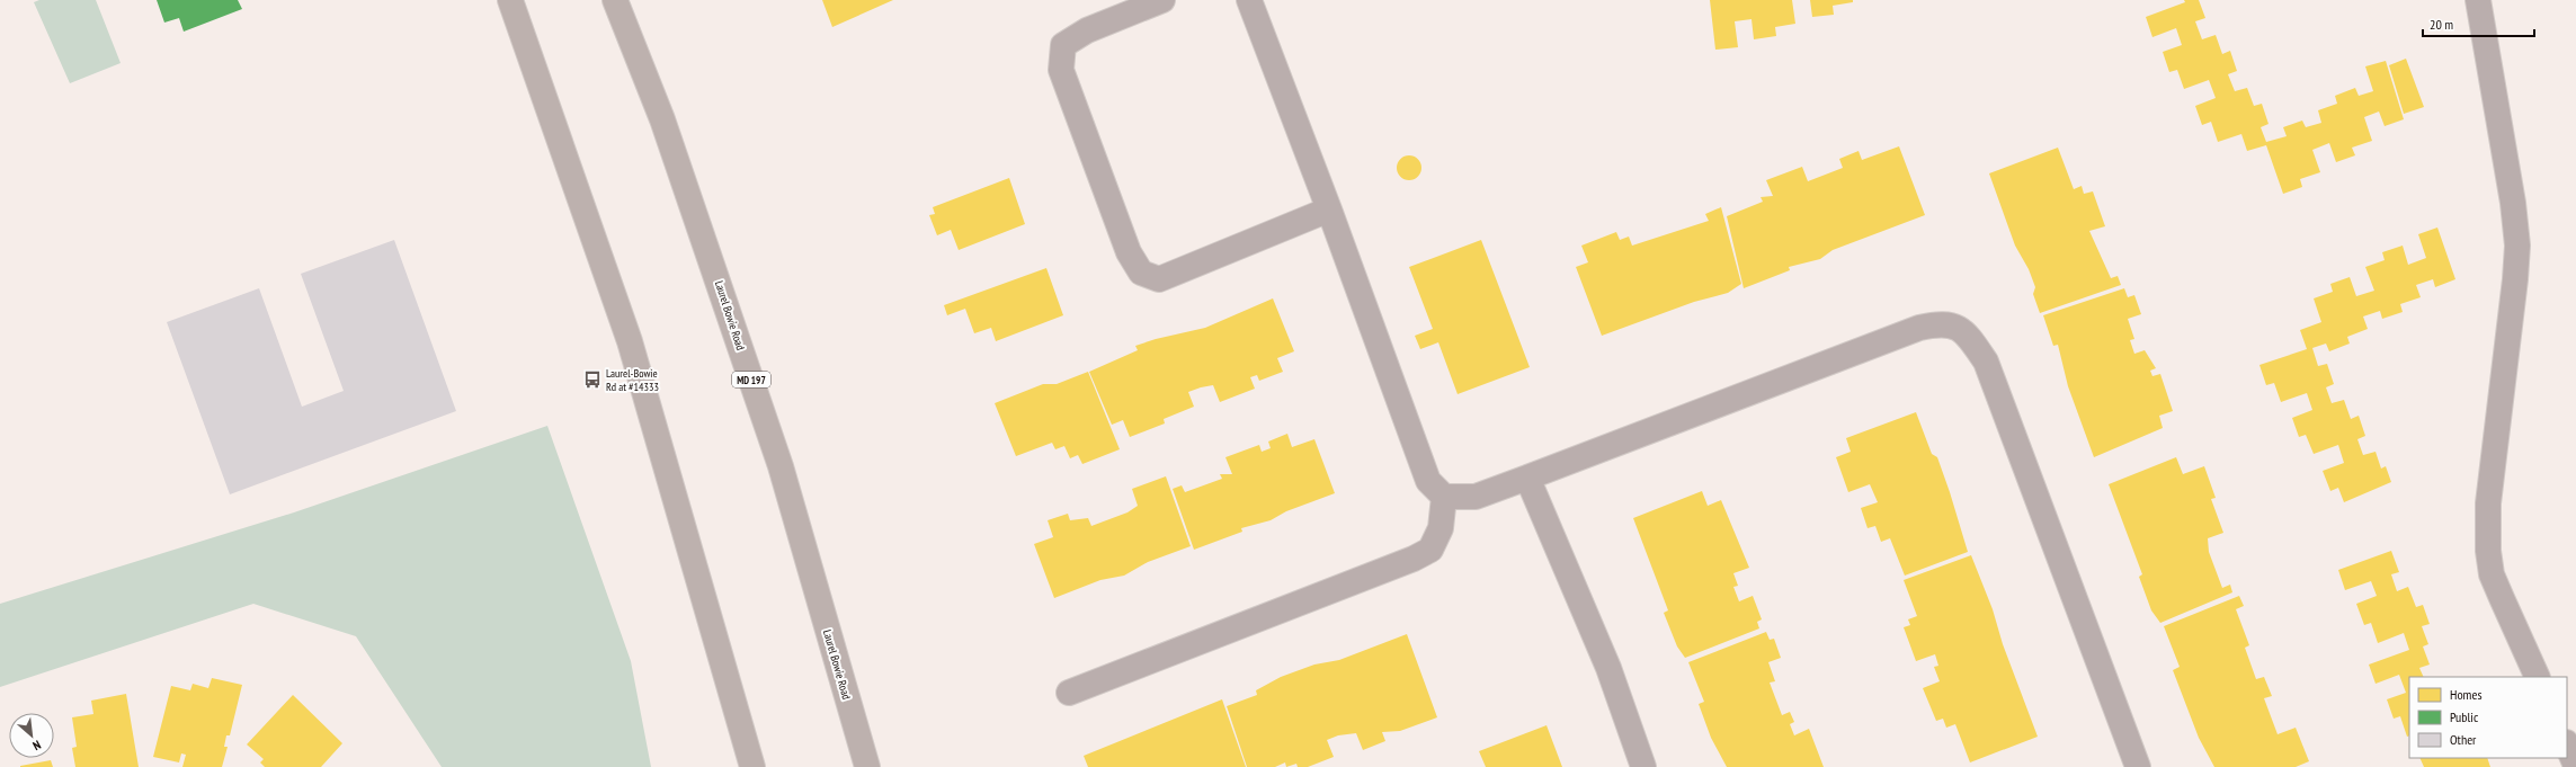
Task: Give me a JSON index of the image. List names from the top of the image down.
{
  "streets": {
    "main road": ["Laurel Bowie Road", "MD 197"]
  },
  "places": {
    "bus stop": ["Laurel-Bowie Rd at #14333"]
  },
  "legend": ["Homes", "Public", "Other"],
  "scale_bar": "20 m",
  "north": "bottom right"
}
